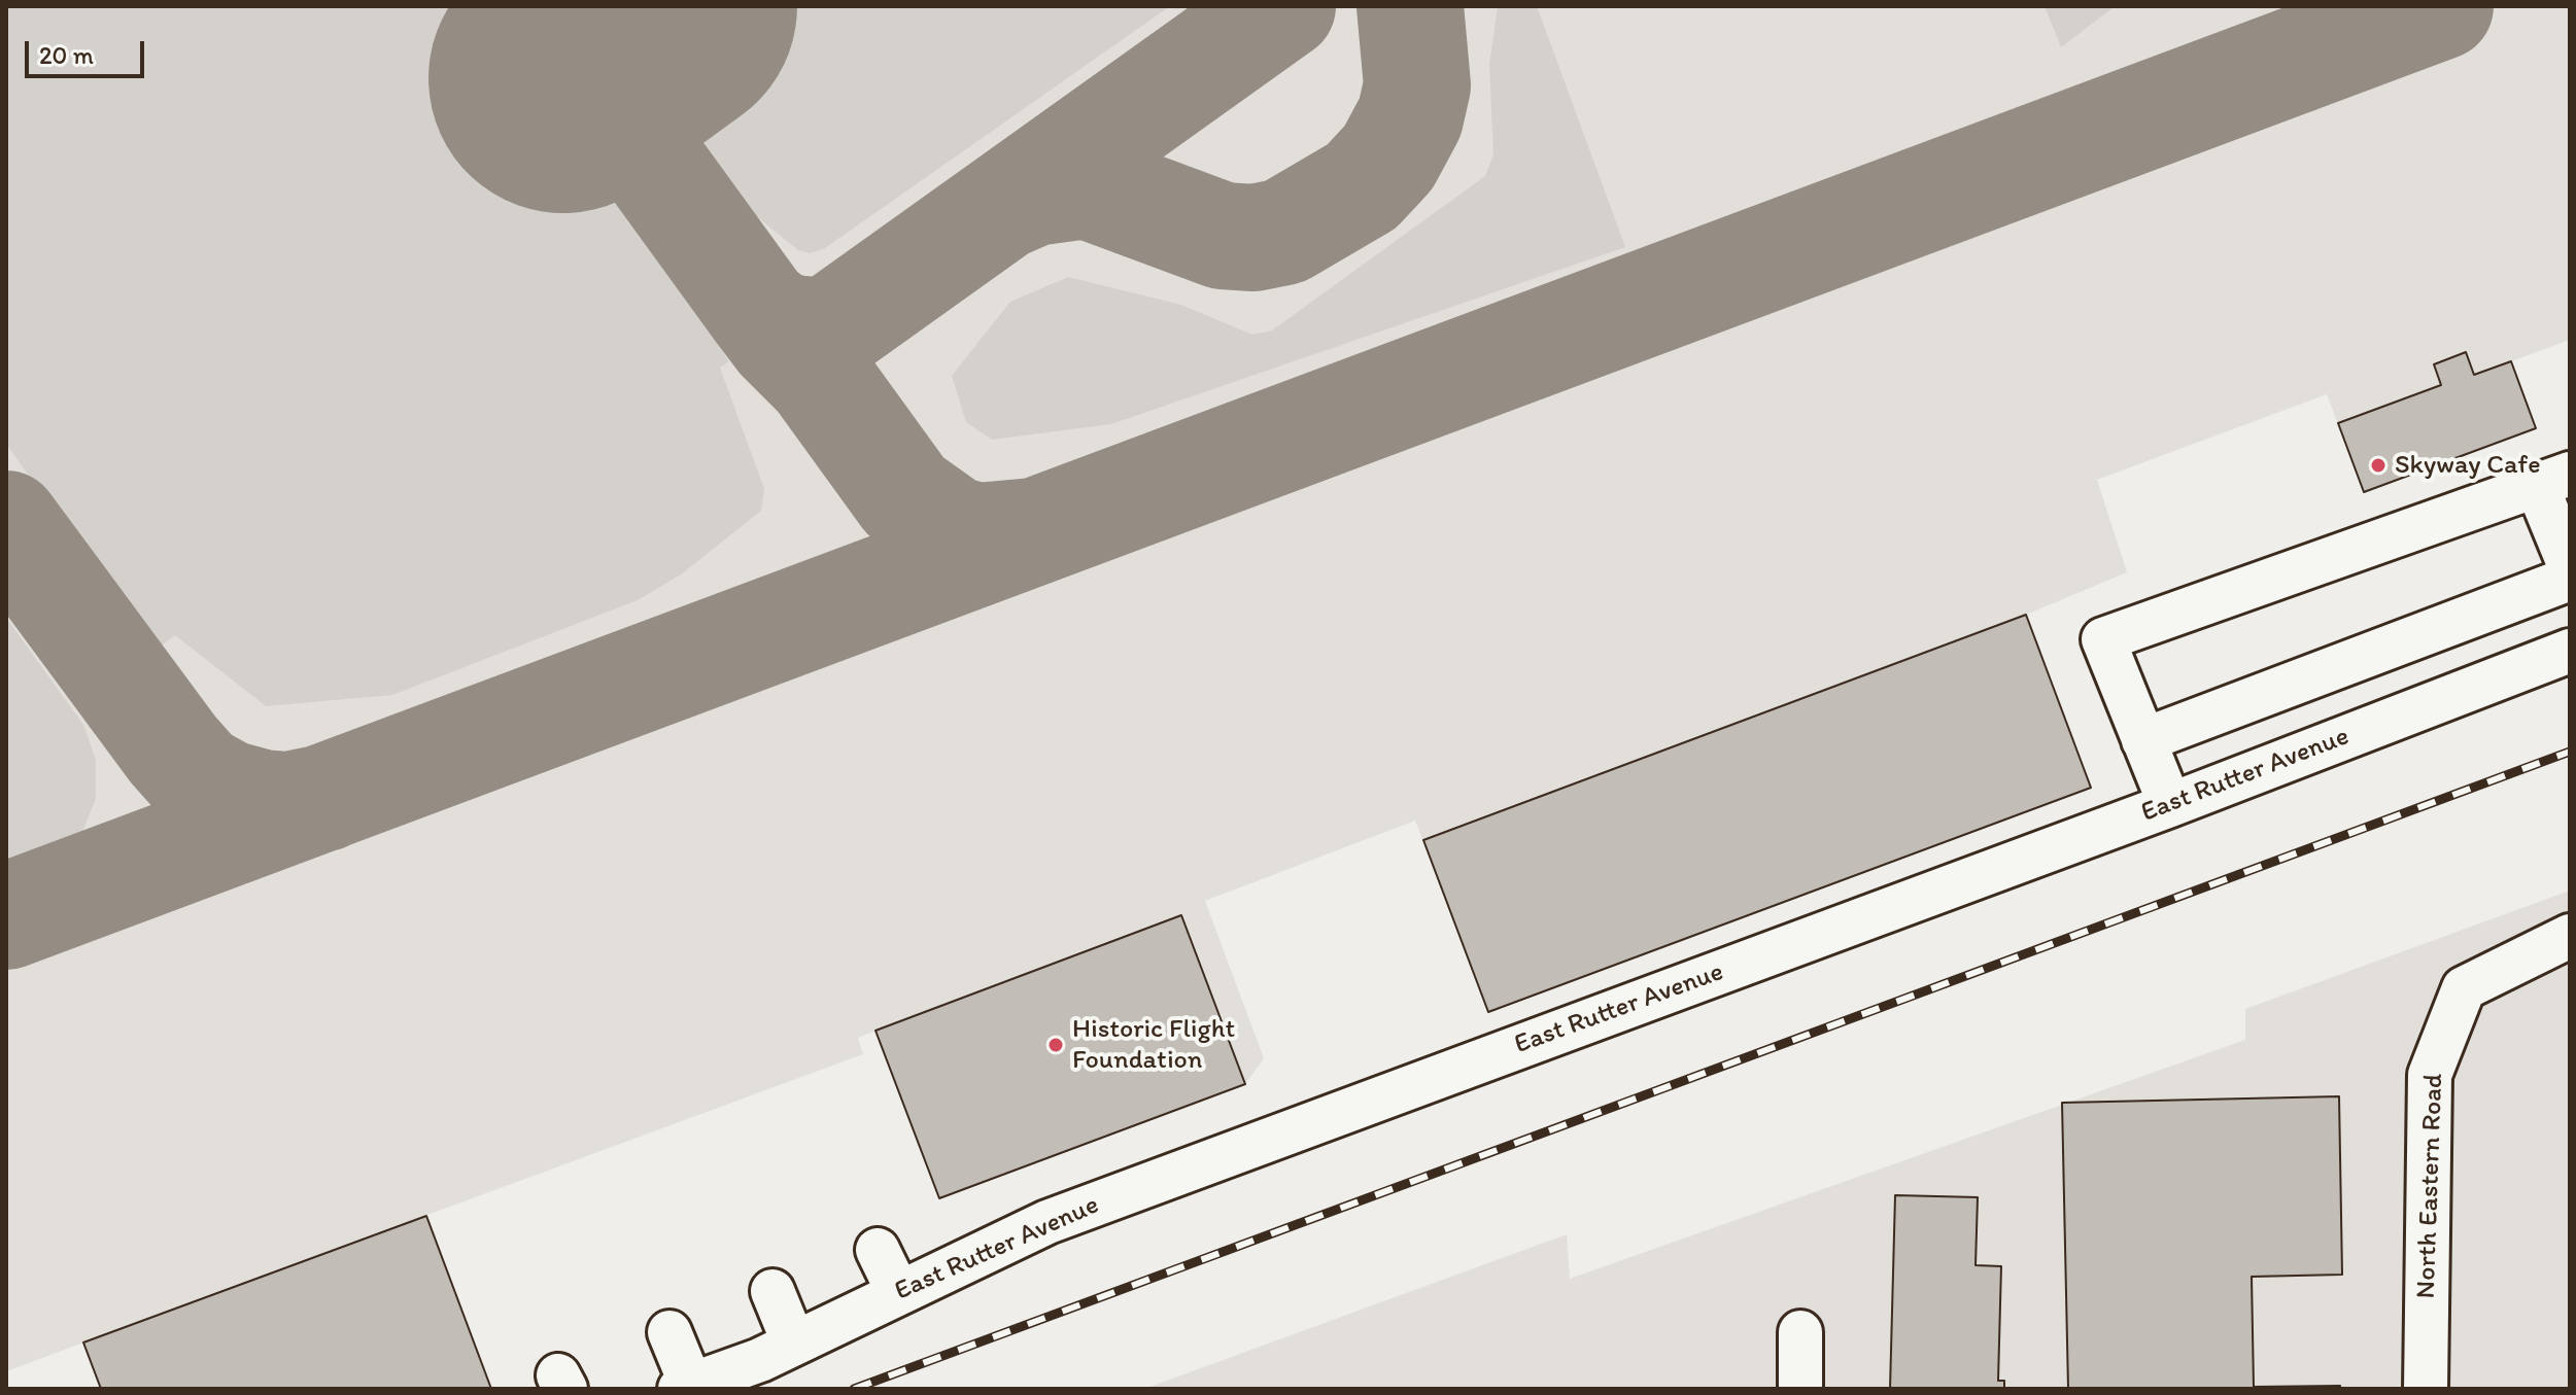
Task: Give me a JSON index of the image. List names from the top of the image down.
{
  "streets": {
    "street": ["East Rutter Avenue", "North Eastern Road"]
  },
  "places": ["Skyway Cafe", "Historic Flight Foundation"],
  "scale_bar": "20 m"
}
